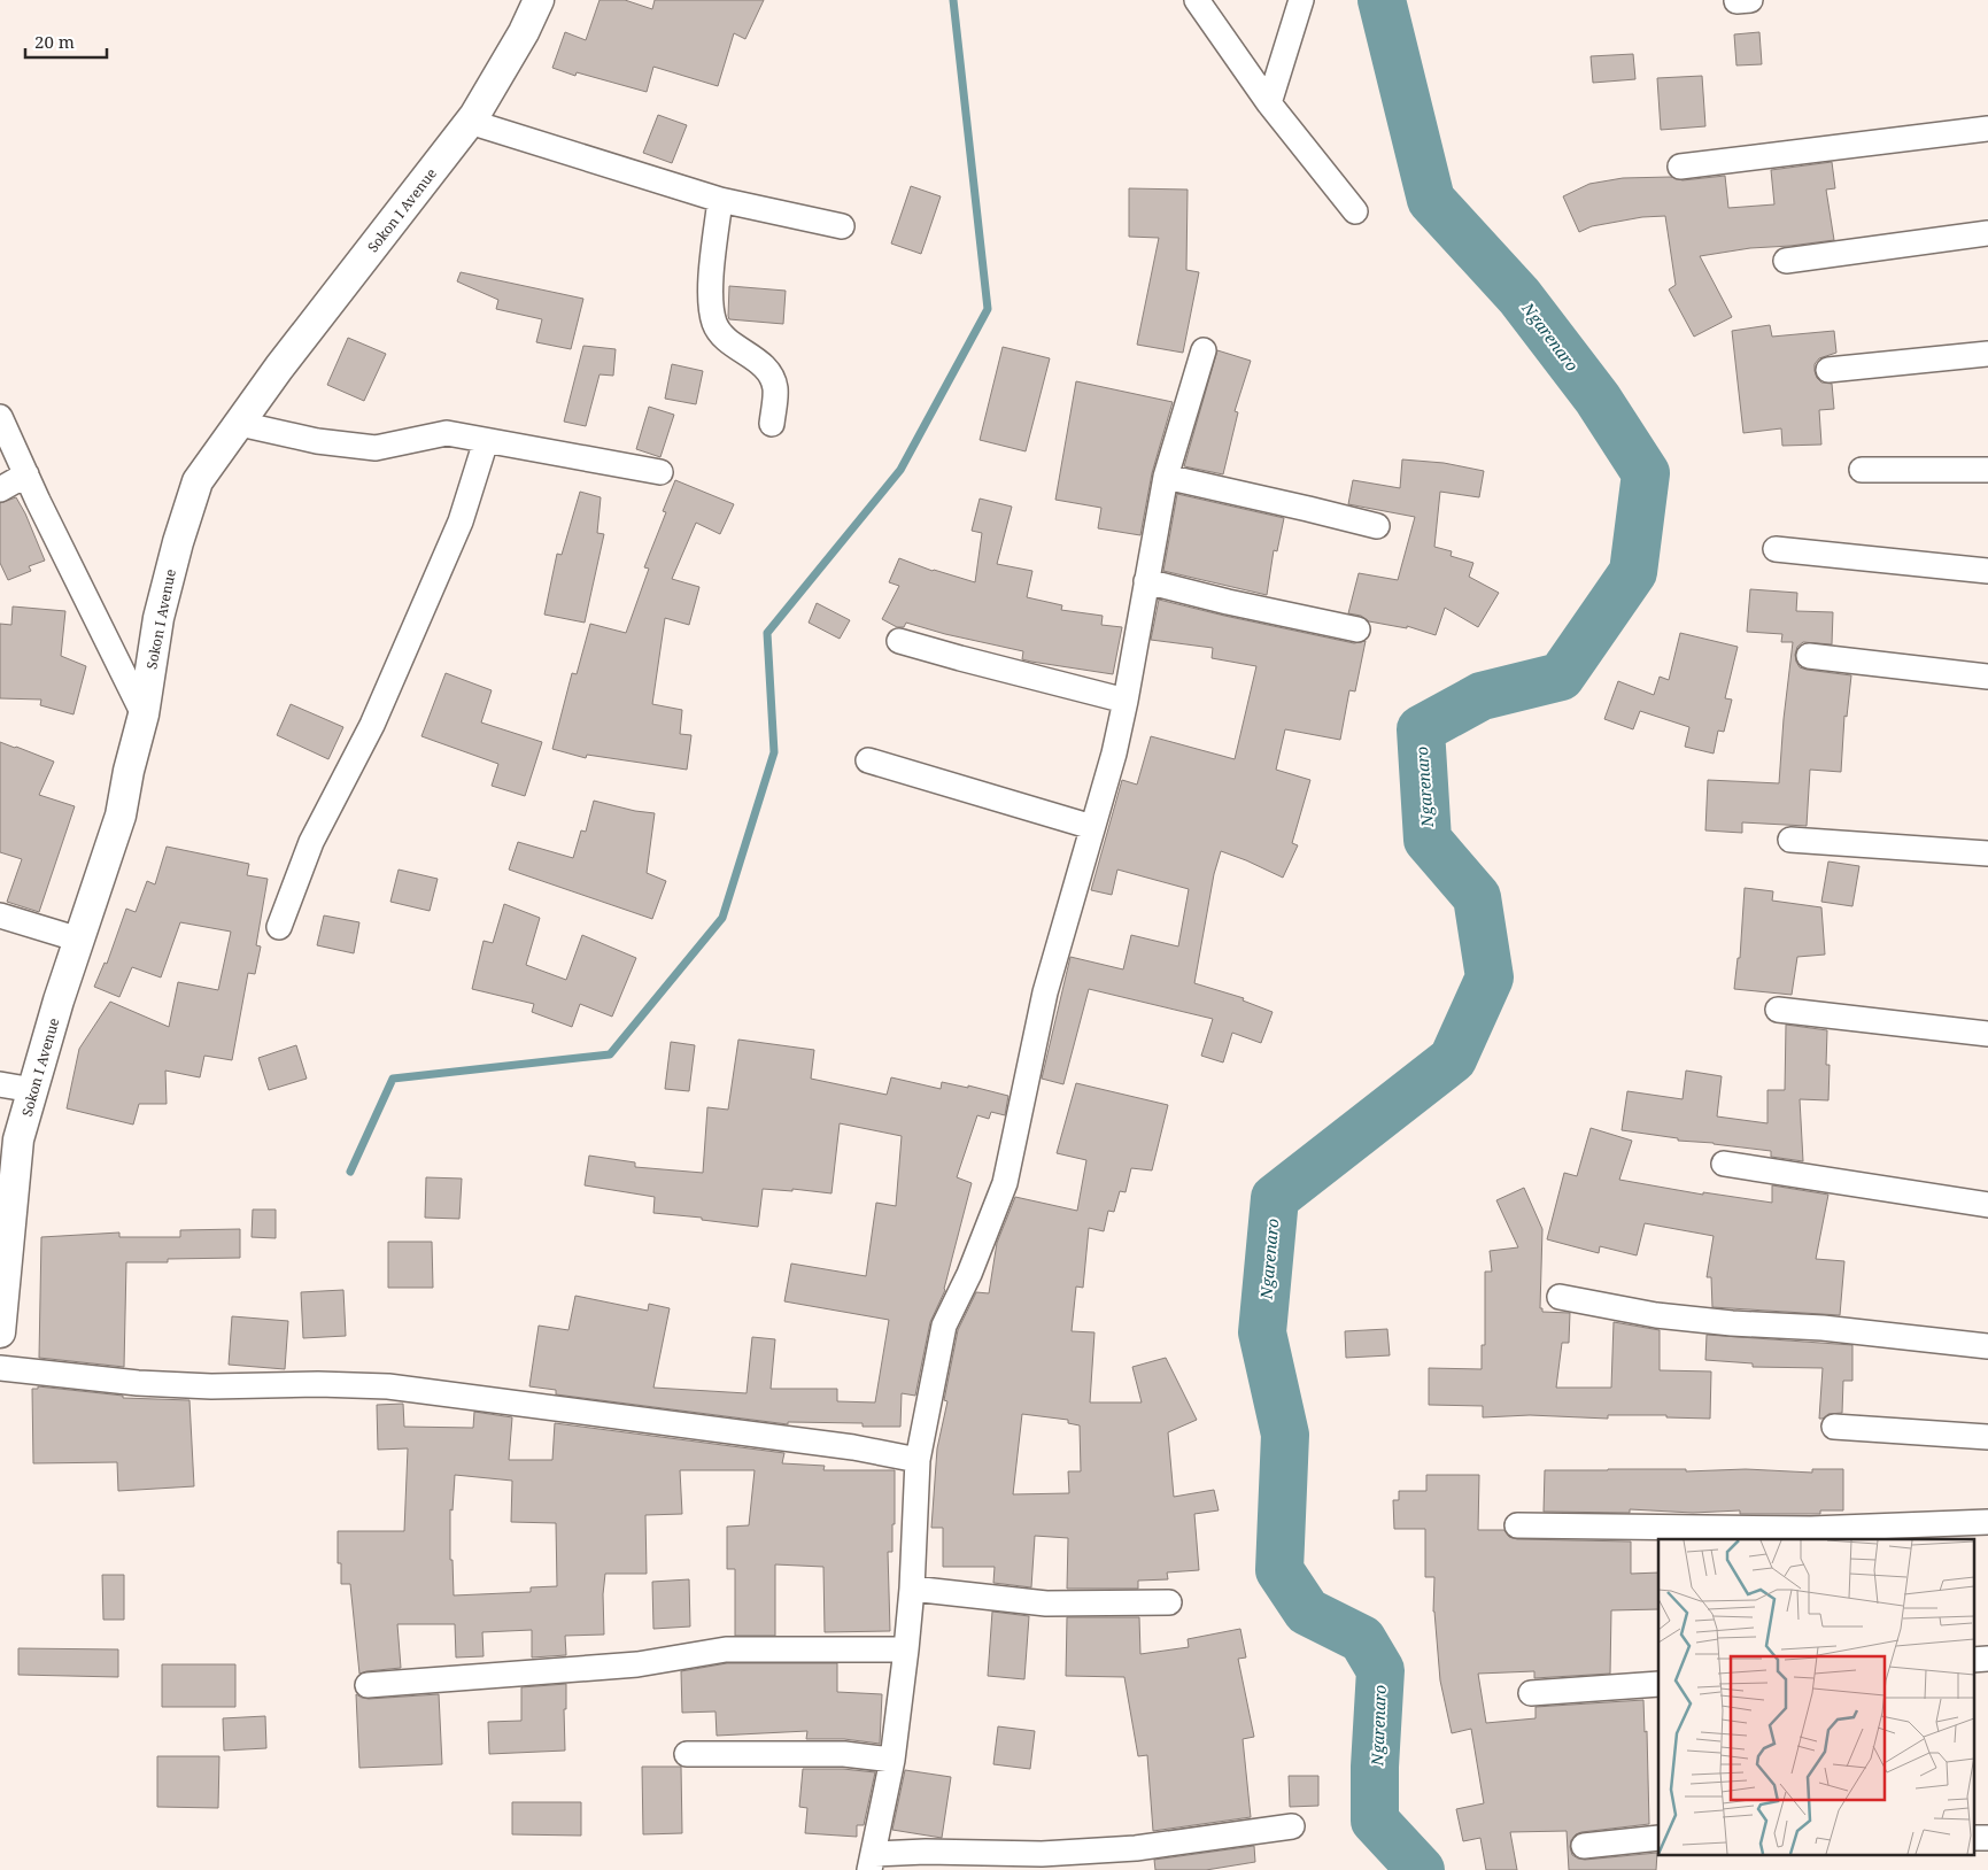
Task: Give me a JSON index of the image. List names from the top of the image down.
{
  "streets": {
    "street": ["Sokon I Avenue"]
  },
  "water": ["Ngarenaro"],
  "scale_bar": "20 m"
}
